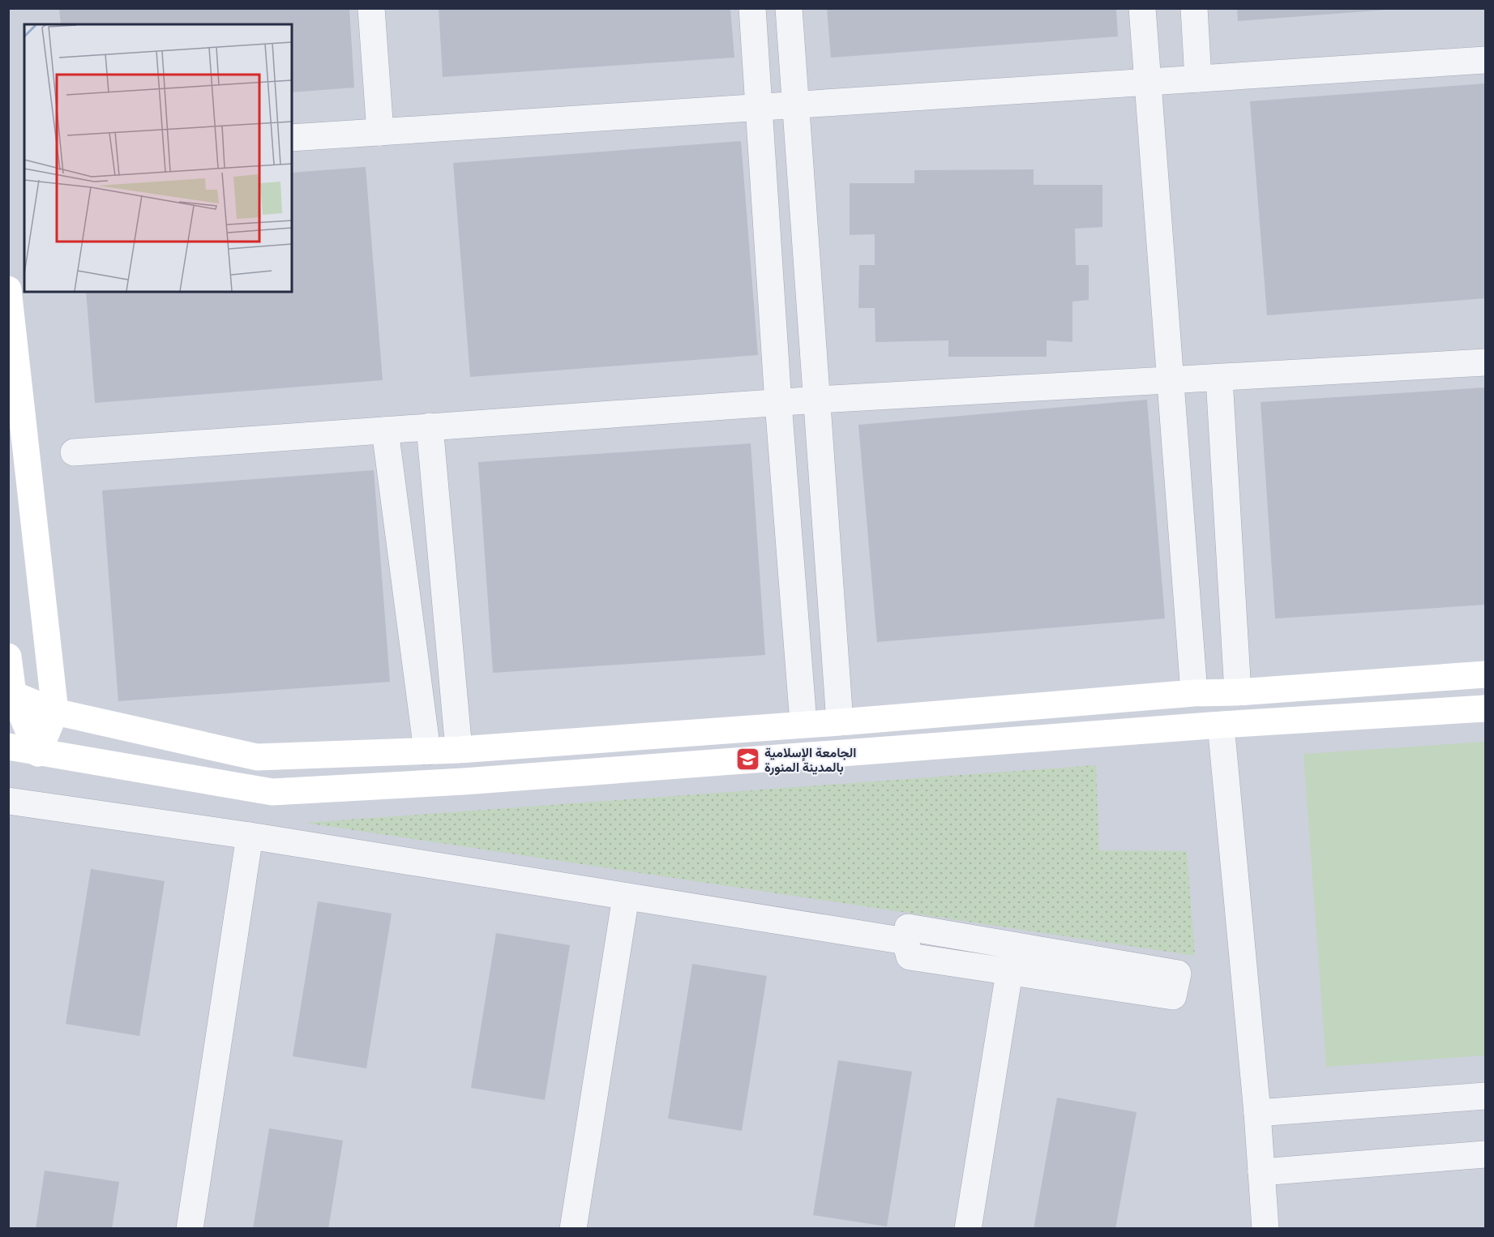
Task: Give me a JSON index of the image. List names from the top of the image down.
{
  "places": {
    "school or university": ["الجامعة الإسلامية بالمدينة المنورة"]
  }
}
